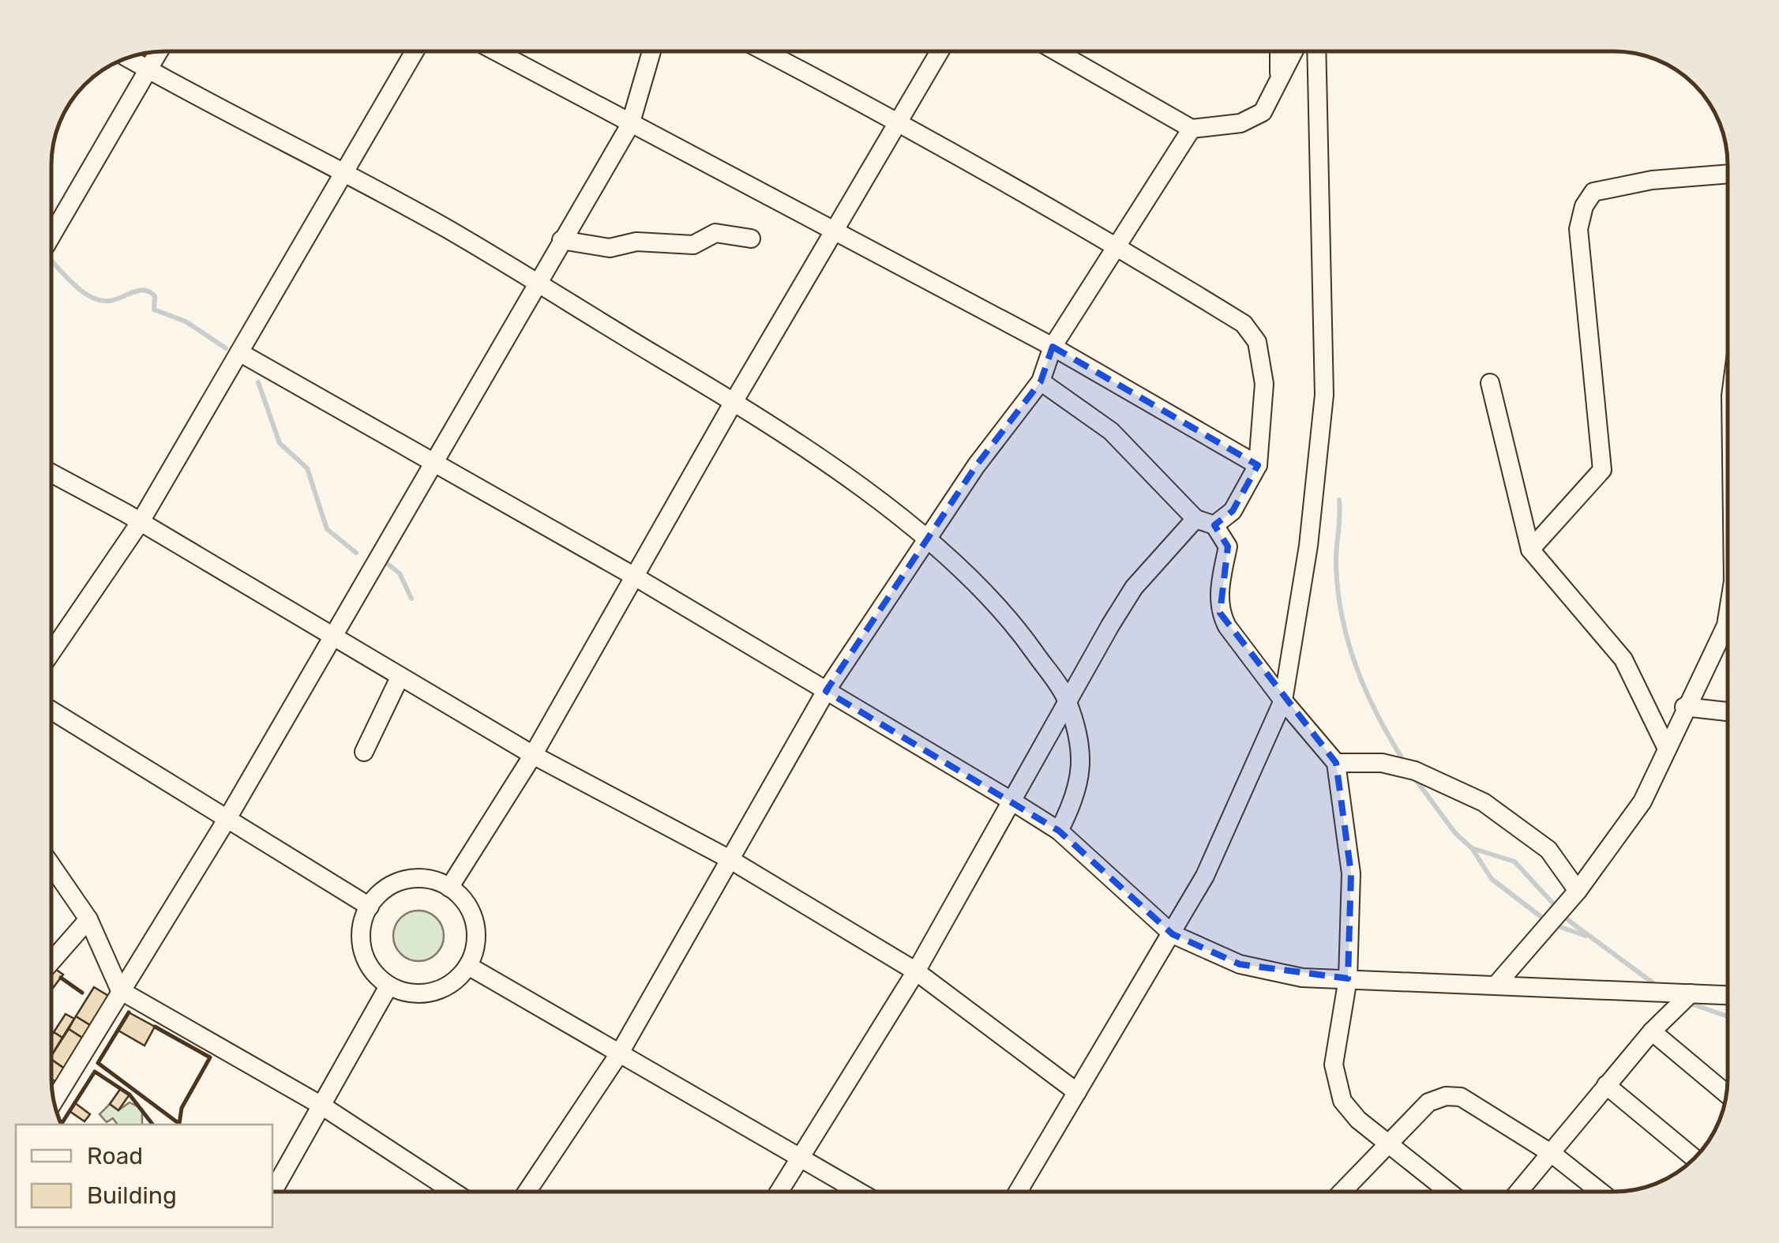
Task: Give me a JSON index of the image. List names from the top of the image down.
{
  "legend": ["Road", "Building"]
}
